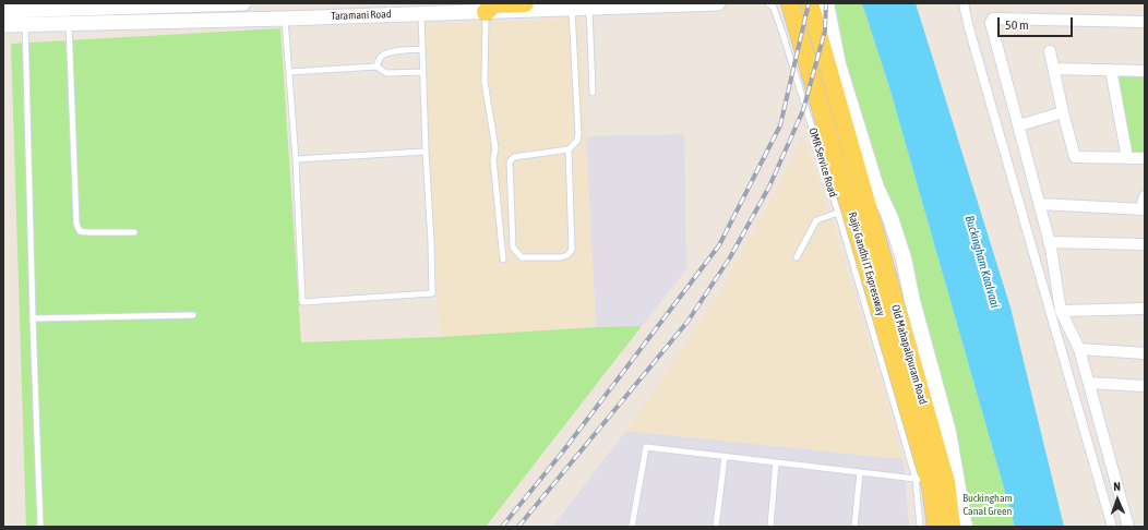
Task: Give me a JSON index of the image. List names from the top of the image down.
{
  "streets": {
    "main road": ["Rajiv Gandhi IT Expressway", "Old Mahapalipuram Road"],
    "street": ["Taramani Road"],
    "lane": ["OMR Service Road"]
  },
  "crossings": [
    ["OMR Service Road", "Rajiv Gandhi IT Expressway"],
    ["Rajiv Gandhi IT Expressway", "Old Mahapalipuram Road"]
  ],
  "water": ["Buckingham Kaalvaai"],
  "parks": ["Buckingham Canal Green"],
  "scale_bar": "50 m",
  "north": "top"
}
